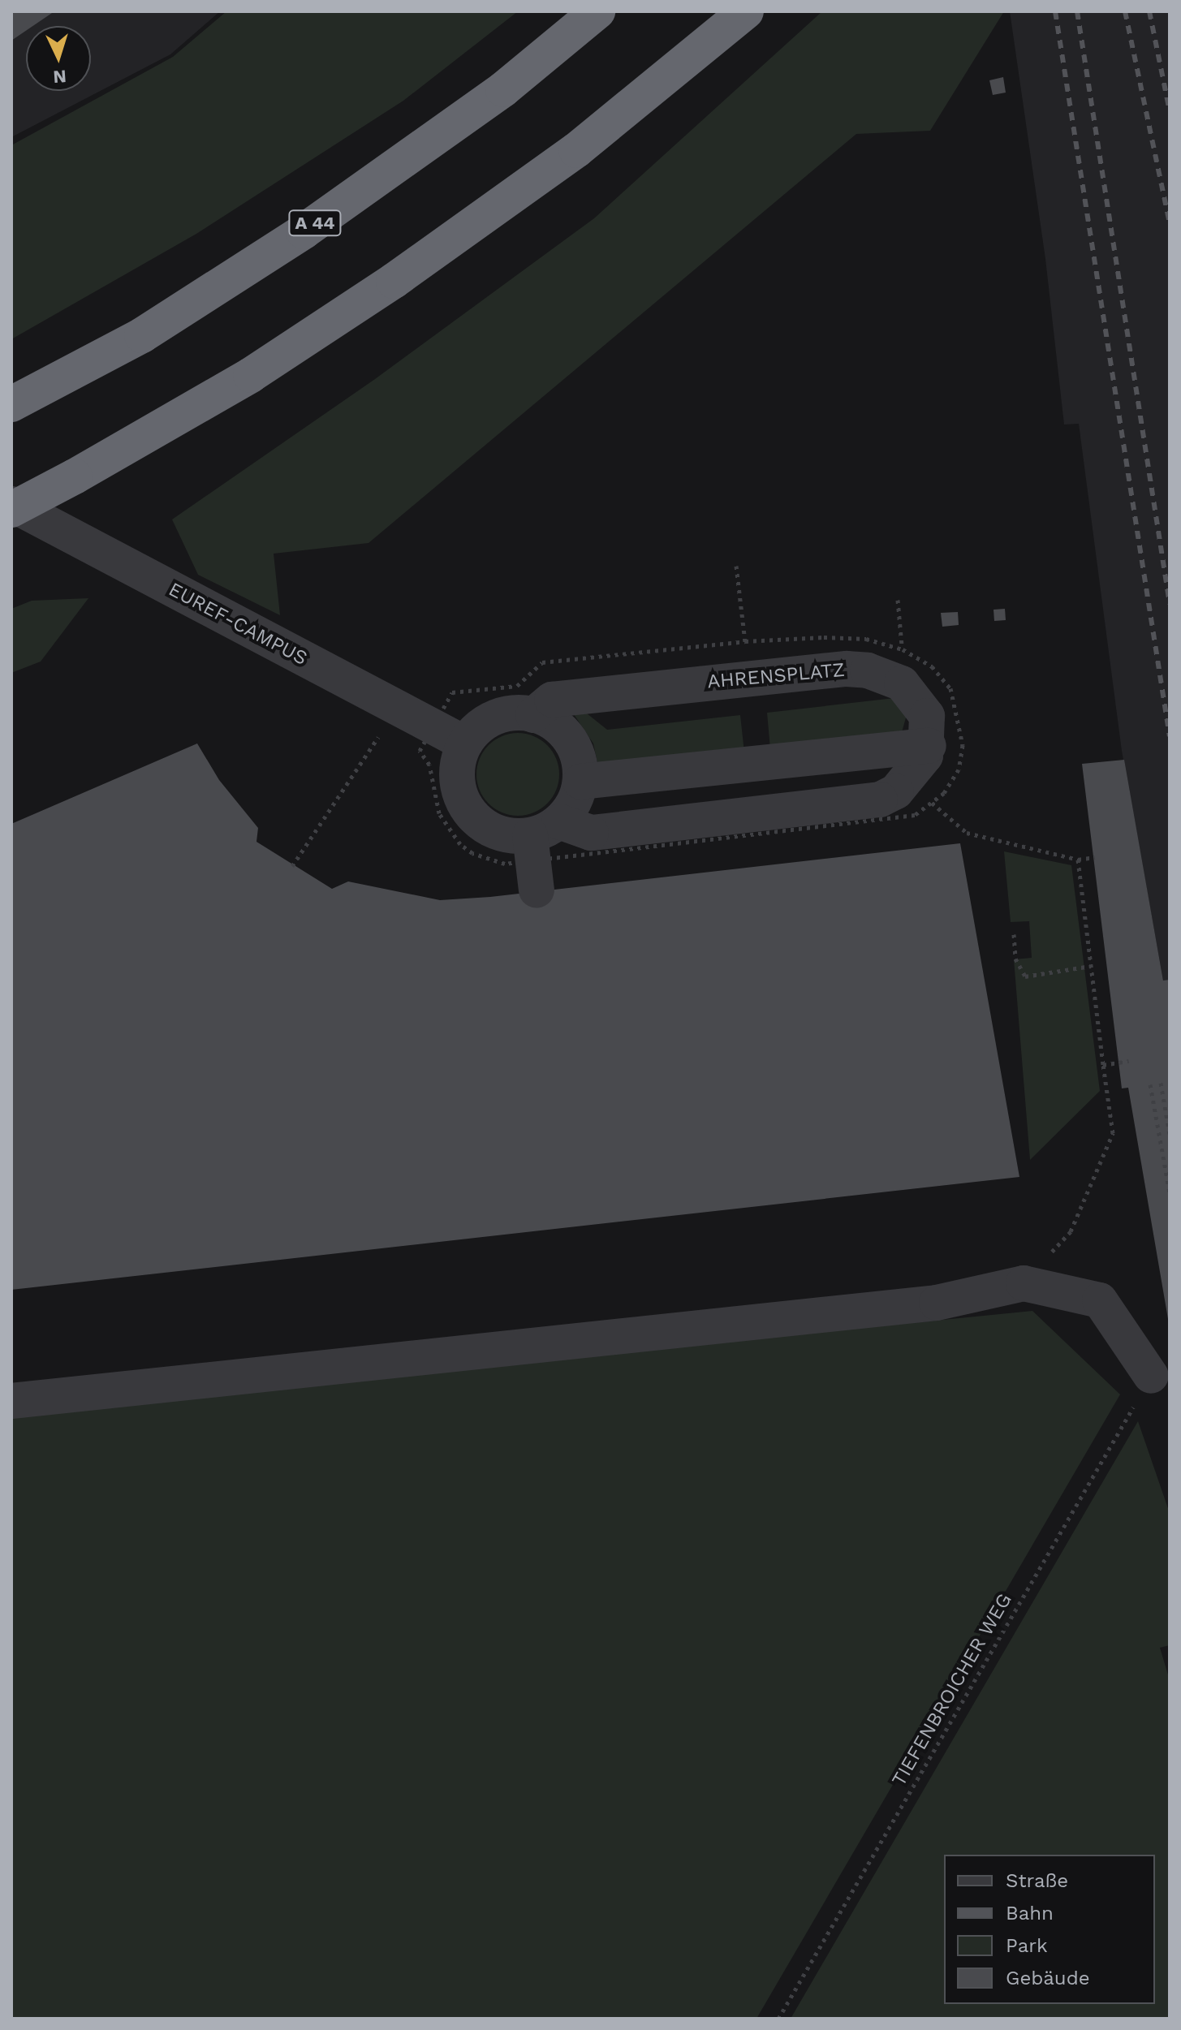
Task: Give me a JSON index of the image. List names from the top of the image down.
{
  "streets": {
    "highway": ["A 44"],
    "street": ["EUREF-CAMPUS", "AHRENSPLATZ"],
    "path": ["TIEFENBROICHER WEG"]
  },
  "crossings": [
    ["EUREF-CAMPUS", "AHRENSPLATZ"]
  ],
  "legend": [
    "Straße",
    "Bahn",
    "Park",
    "Gebäude"
  ],
  "north": "bottom"
}
